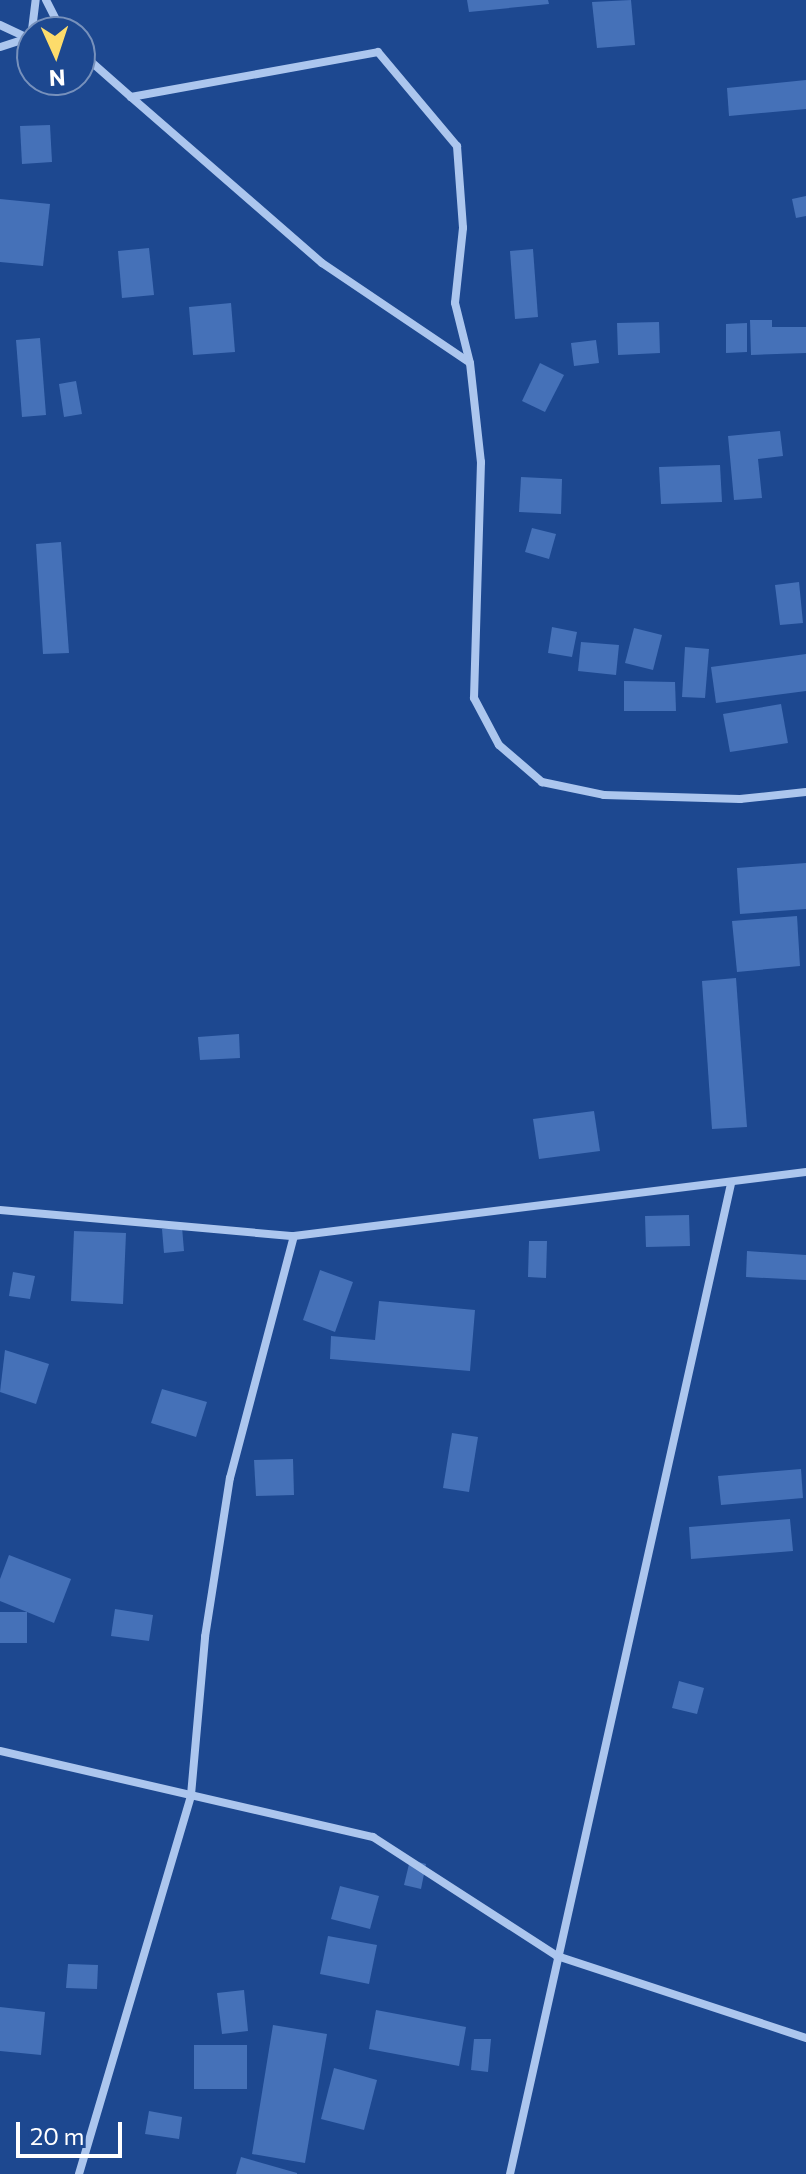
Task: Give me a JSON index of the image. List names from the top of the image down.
{
  "scale_bar": "20 m",
  "north": "bottom"
}
